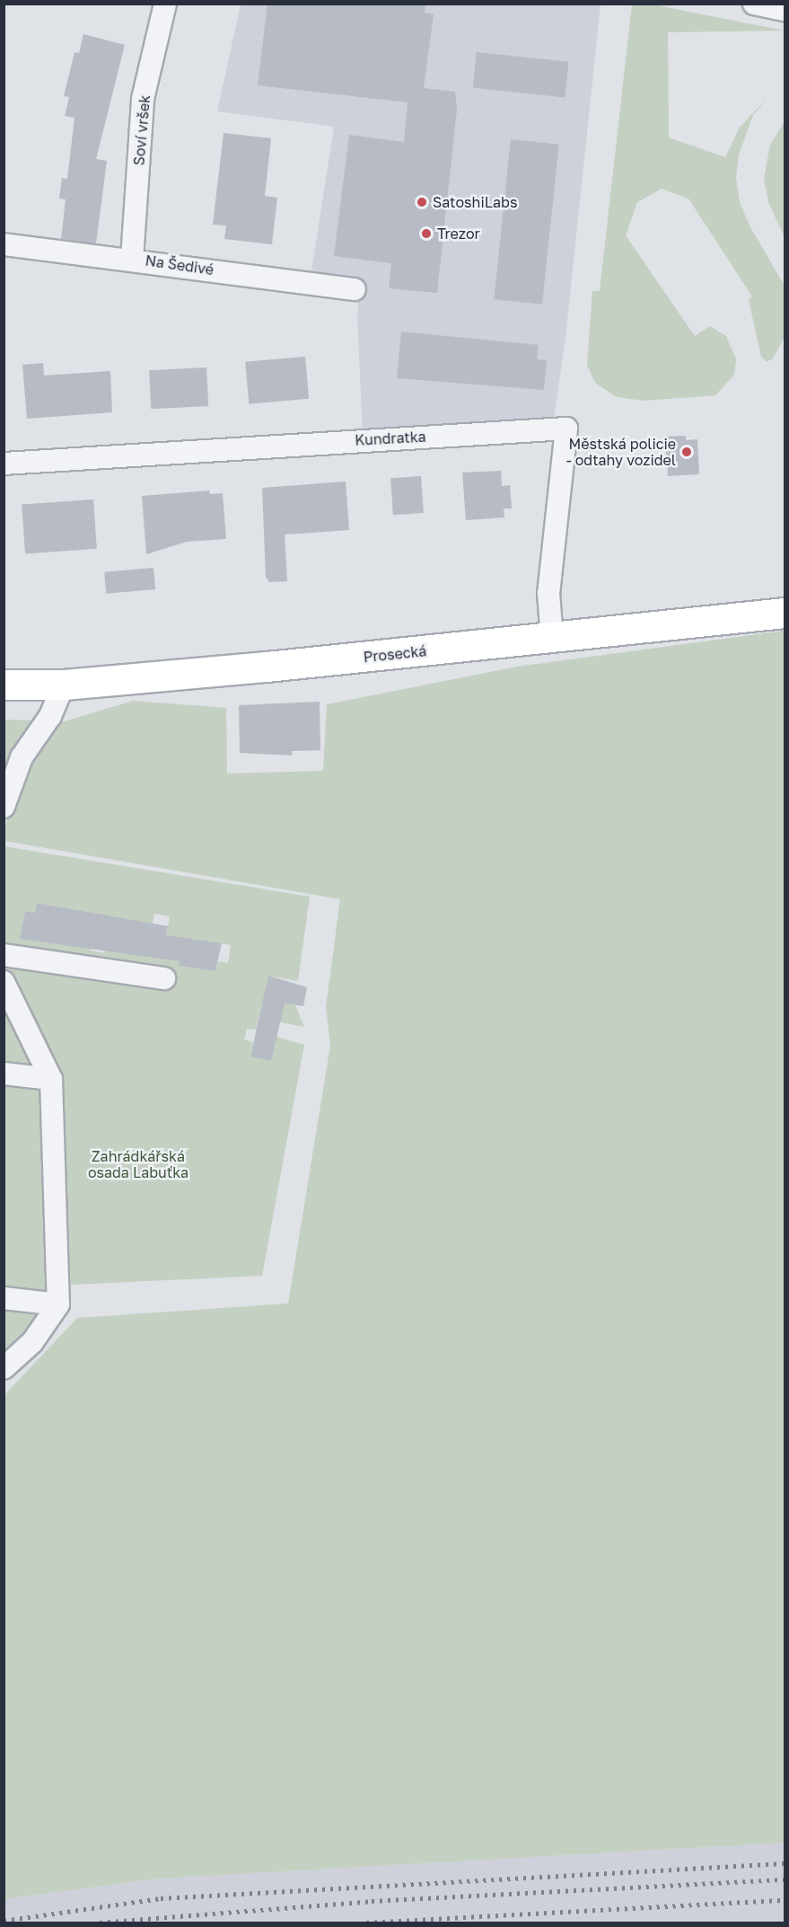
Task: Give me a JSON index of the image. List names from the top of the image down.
{
  "streets": {
    "main road": ["Prosecká"],
    "street": ["Soví vršek", "Na Šedivé", "Kundratka"]
  },
  "crossings": [
    ["Soví vršek", "Na Šedivé"],
    ["Kundratka", "Prosecká"]
  ],
  "parks": ["Zahrádkářská osada Labuťka"],
  "places": ["SatoshiLabs", "Trezor", "Městská policie - odtahy vozidel"]
}
